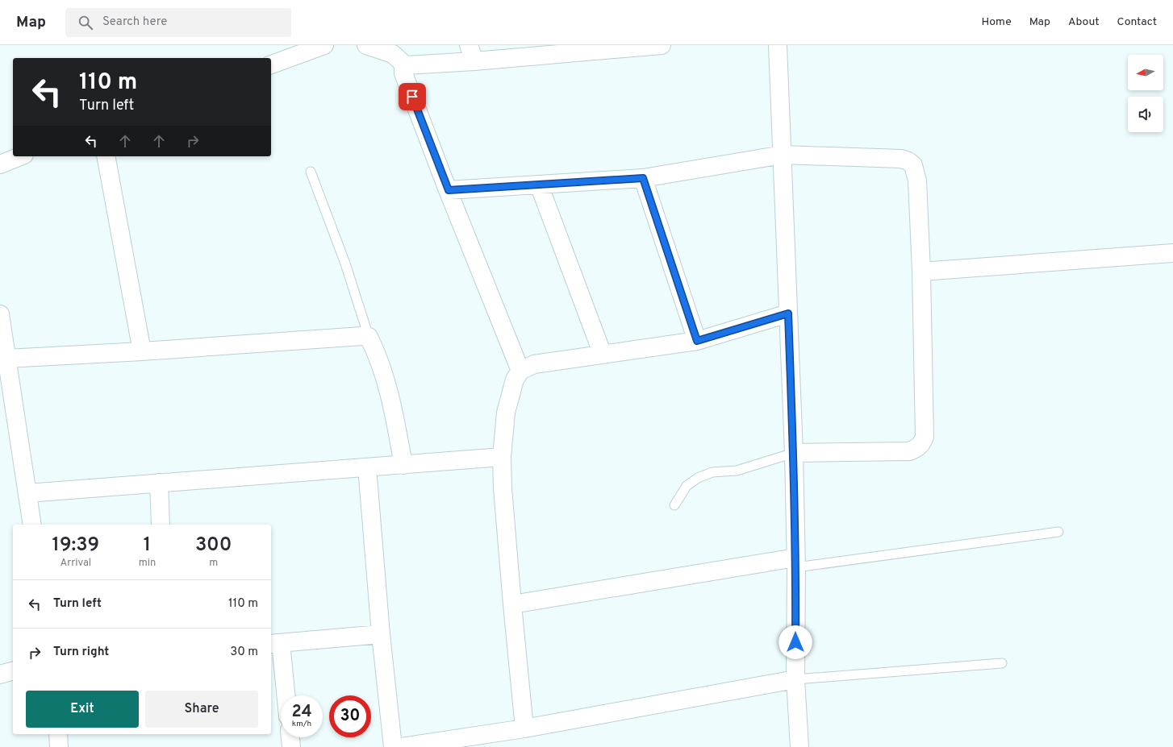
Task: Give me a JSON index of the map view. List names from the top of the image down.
{
  "north": "left",
  "page": {
    "header": "Map",
    "search": "Search here",
    "nav": [
      "Home",
      "Map",
      "About",
      "Contact"
    ],
    "turn": ["110 m", "Turn left"],
    "eta": [
      "19:39",
      "Arrival",
      "1",
      "min",
      "300",
      "m"
    ],
    "list": [
      {
        "name": "Turn left",
        "value": "110 m"
      },
      {
        "name": "Turn right",
        "value": "30 m"
      }
    ],
    "buttons": ["Exit", "Share"],
    "speed": "24 km/h",
    "limit": "30"
  }
}
